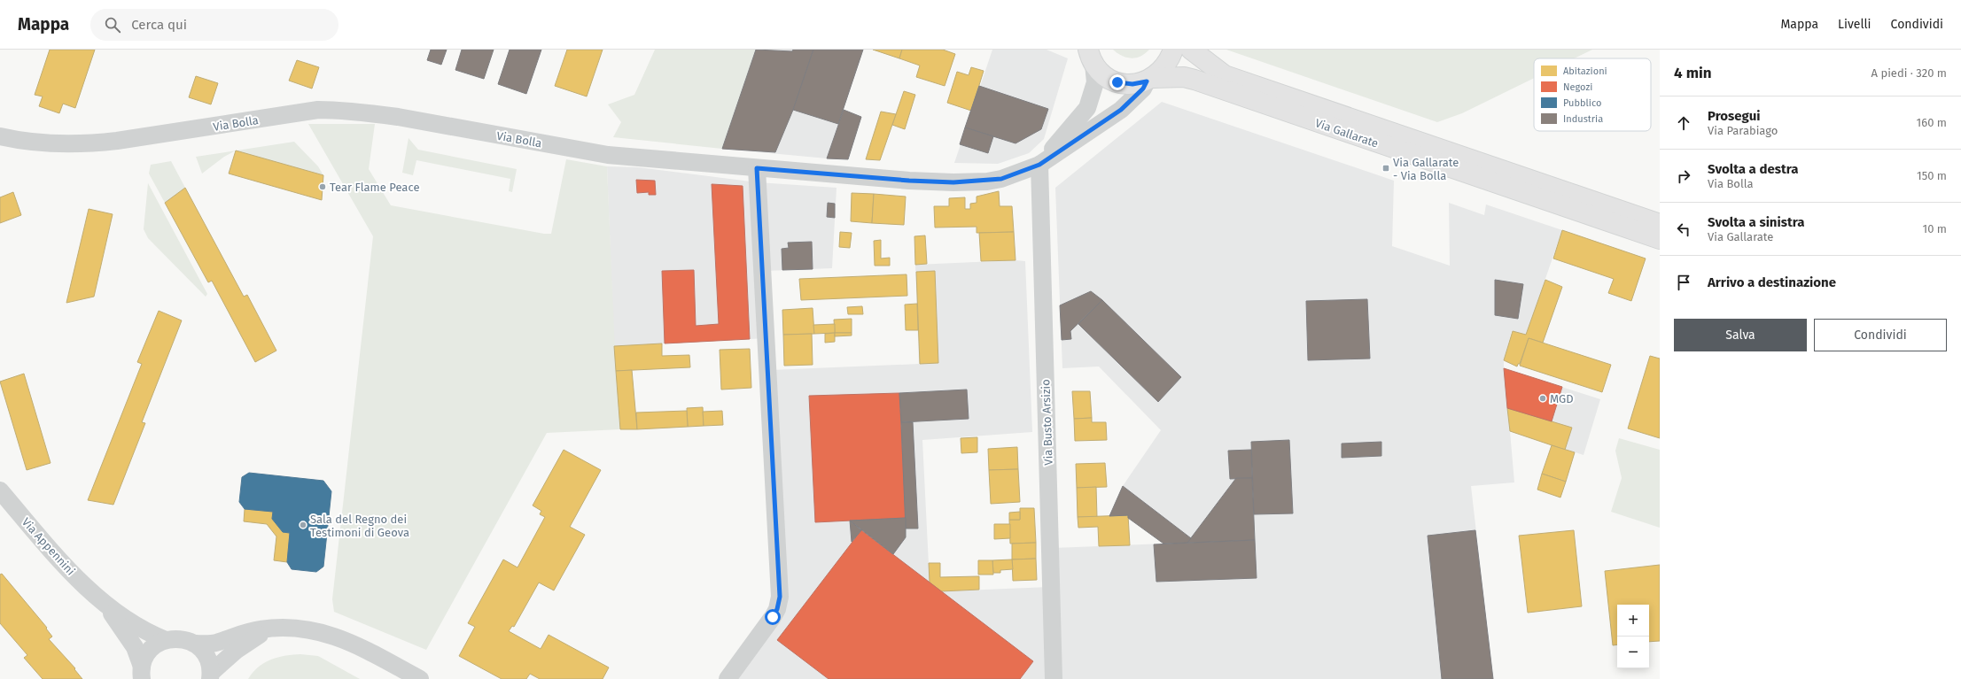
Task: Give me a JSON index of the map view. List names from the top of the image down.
{
  "streets": {
    "main road": ["Via Gallarate"],
    "street": ["Via Bolla", "Via Busto Arsizio", "Via Appennini"]
  },
  "crossings": [
    ["Via Bolla", "Via Gallarate"],
    ["Via Bolla", "Via Busto Arsizio"]
  ],
  "places": {
    "transit": ["Via Gallarate - Via Bolla"],
    "other": ["Tear Flame Peace", "MGD", "Sala del Regno dei Testimoni di Geova"]
  },
  "legend": [
    "Abitazioni",
    "Negozi",
    "Pubblico",
    "Industria"
  ],
  "page": {
    "header": "Mappa",
    "search": "Cerca qui",
    "nav": ["Mappa", "Livelli", "Condividi"],
    "heading": ["4 min", "A piedi · 320 m"],
    "list": [
      ["Prosegui", "Via Parabiago", "160 m"],
      ["Svolta a destra", "Via Bolla", "150 m"],
      ["Svolta a sinistra", "Via Gallarate", "10 m"],
      "Arrivo a destinazione"
    ],
    "buttons": ["Salva", "Condividi"],
    "map_buttons": ["+", "−"]
  }
}
